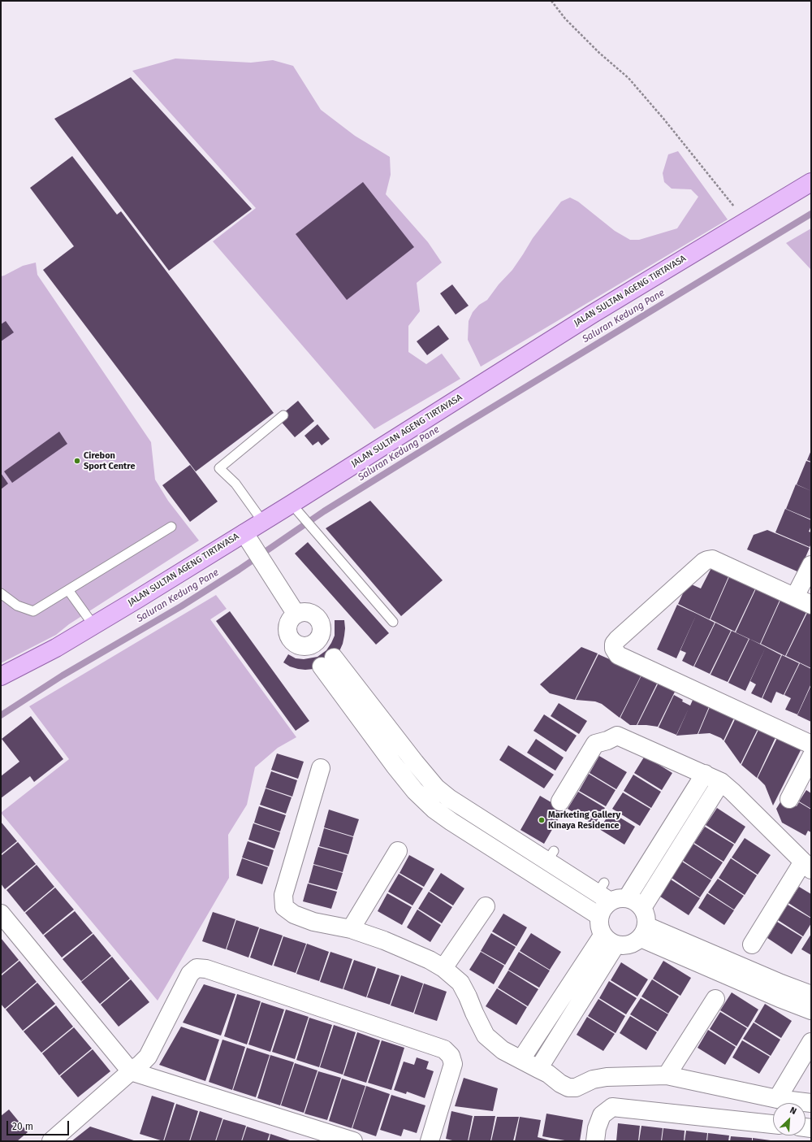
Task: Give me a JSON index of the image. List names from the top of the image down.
{
  "streets": {
    "main road": ["JALAN SULTAN AGENG TIRTAYASA"]
  },
  "water": ["Saluran Kedung Pane"],
  "places": ["Cirebon Sport Centre", "Marketing Gallery Kinaya Residence"],
  "scale_bar": "20 m",
  "north": "top right"
}
